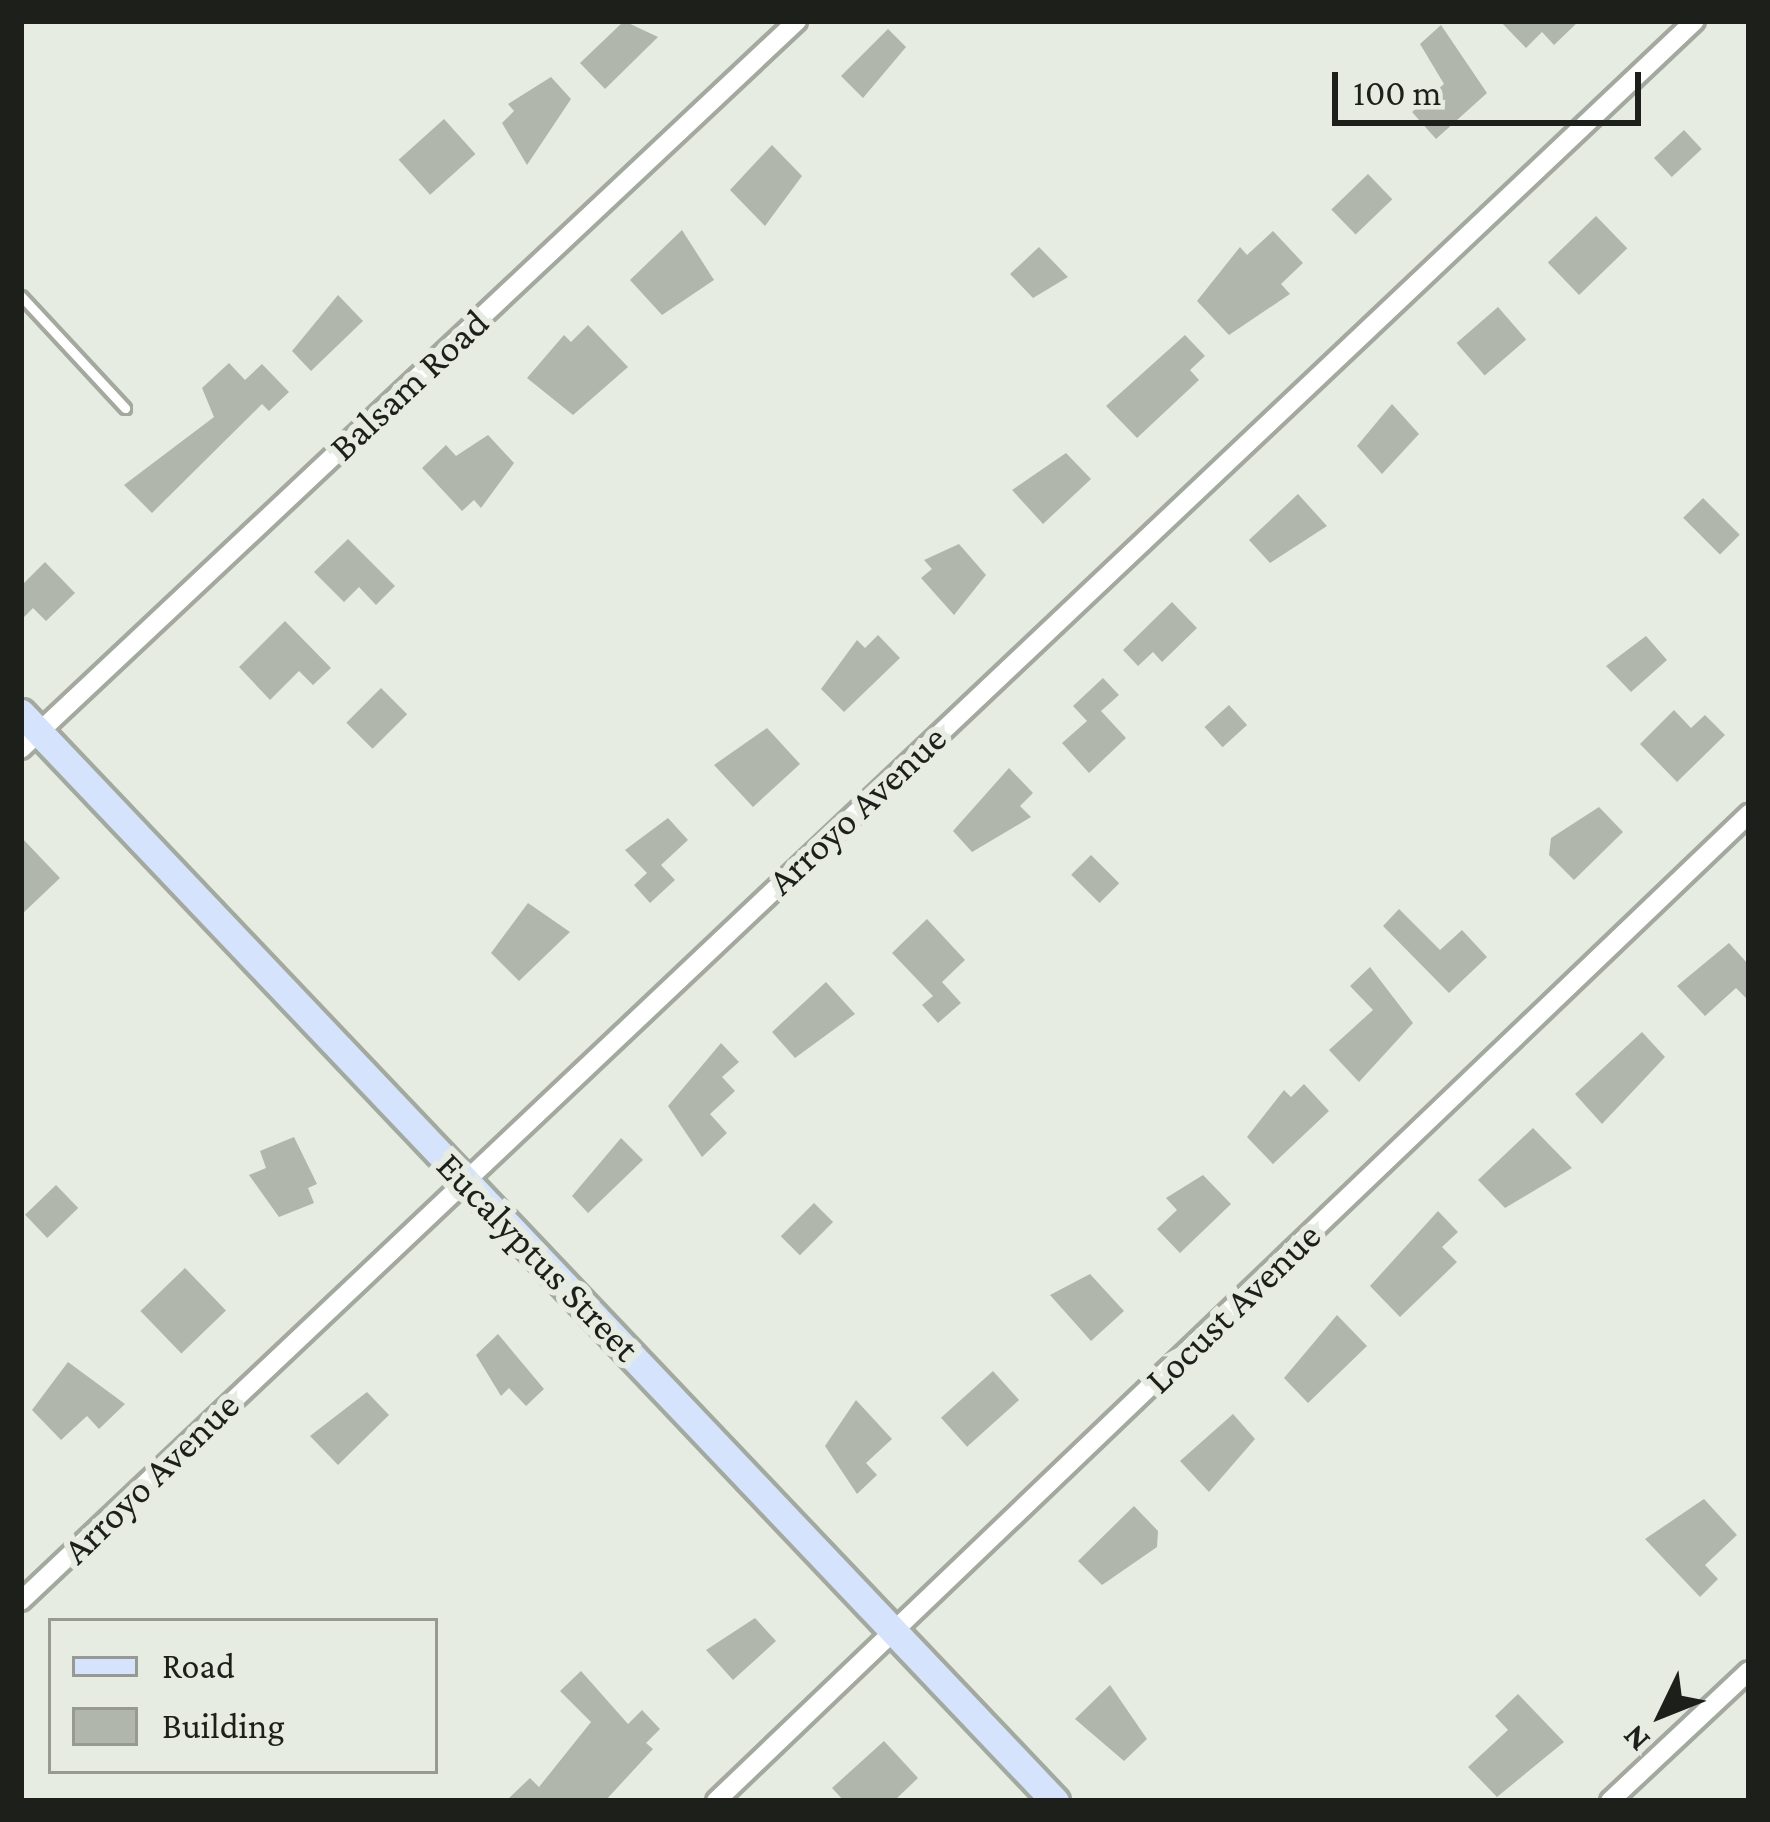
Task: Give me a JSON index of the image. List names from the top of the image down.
{
  "streets": {
    "main road": ["Eucalyptus Street"],
    "street": ["Balsam Road", "Arroyo Avenue", "Locust Avenue"]
  },
  "crossings": [
    ["Balsam Road", "Eucalyptus Street"],
    ["Arroyo Avenue", "Eucalyptus Street"],
    ["Eucalyptus Street", "Locust Avenue"]
  ],
  "legend": ["Road", "Building"],
  "scale_bar": "100 m",
  "north": "bottom left"
}
